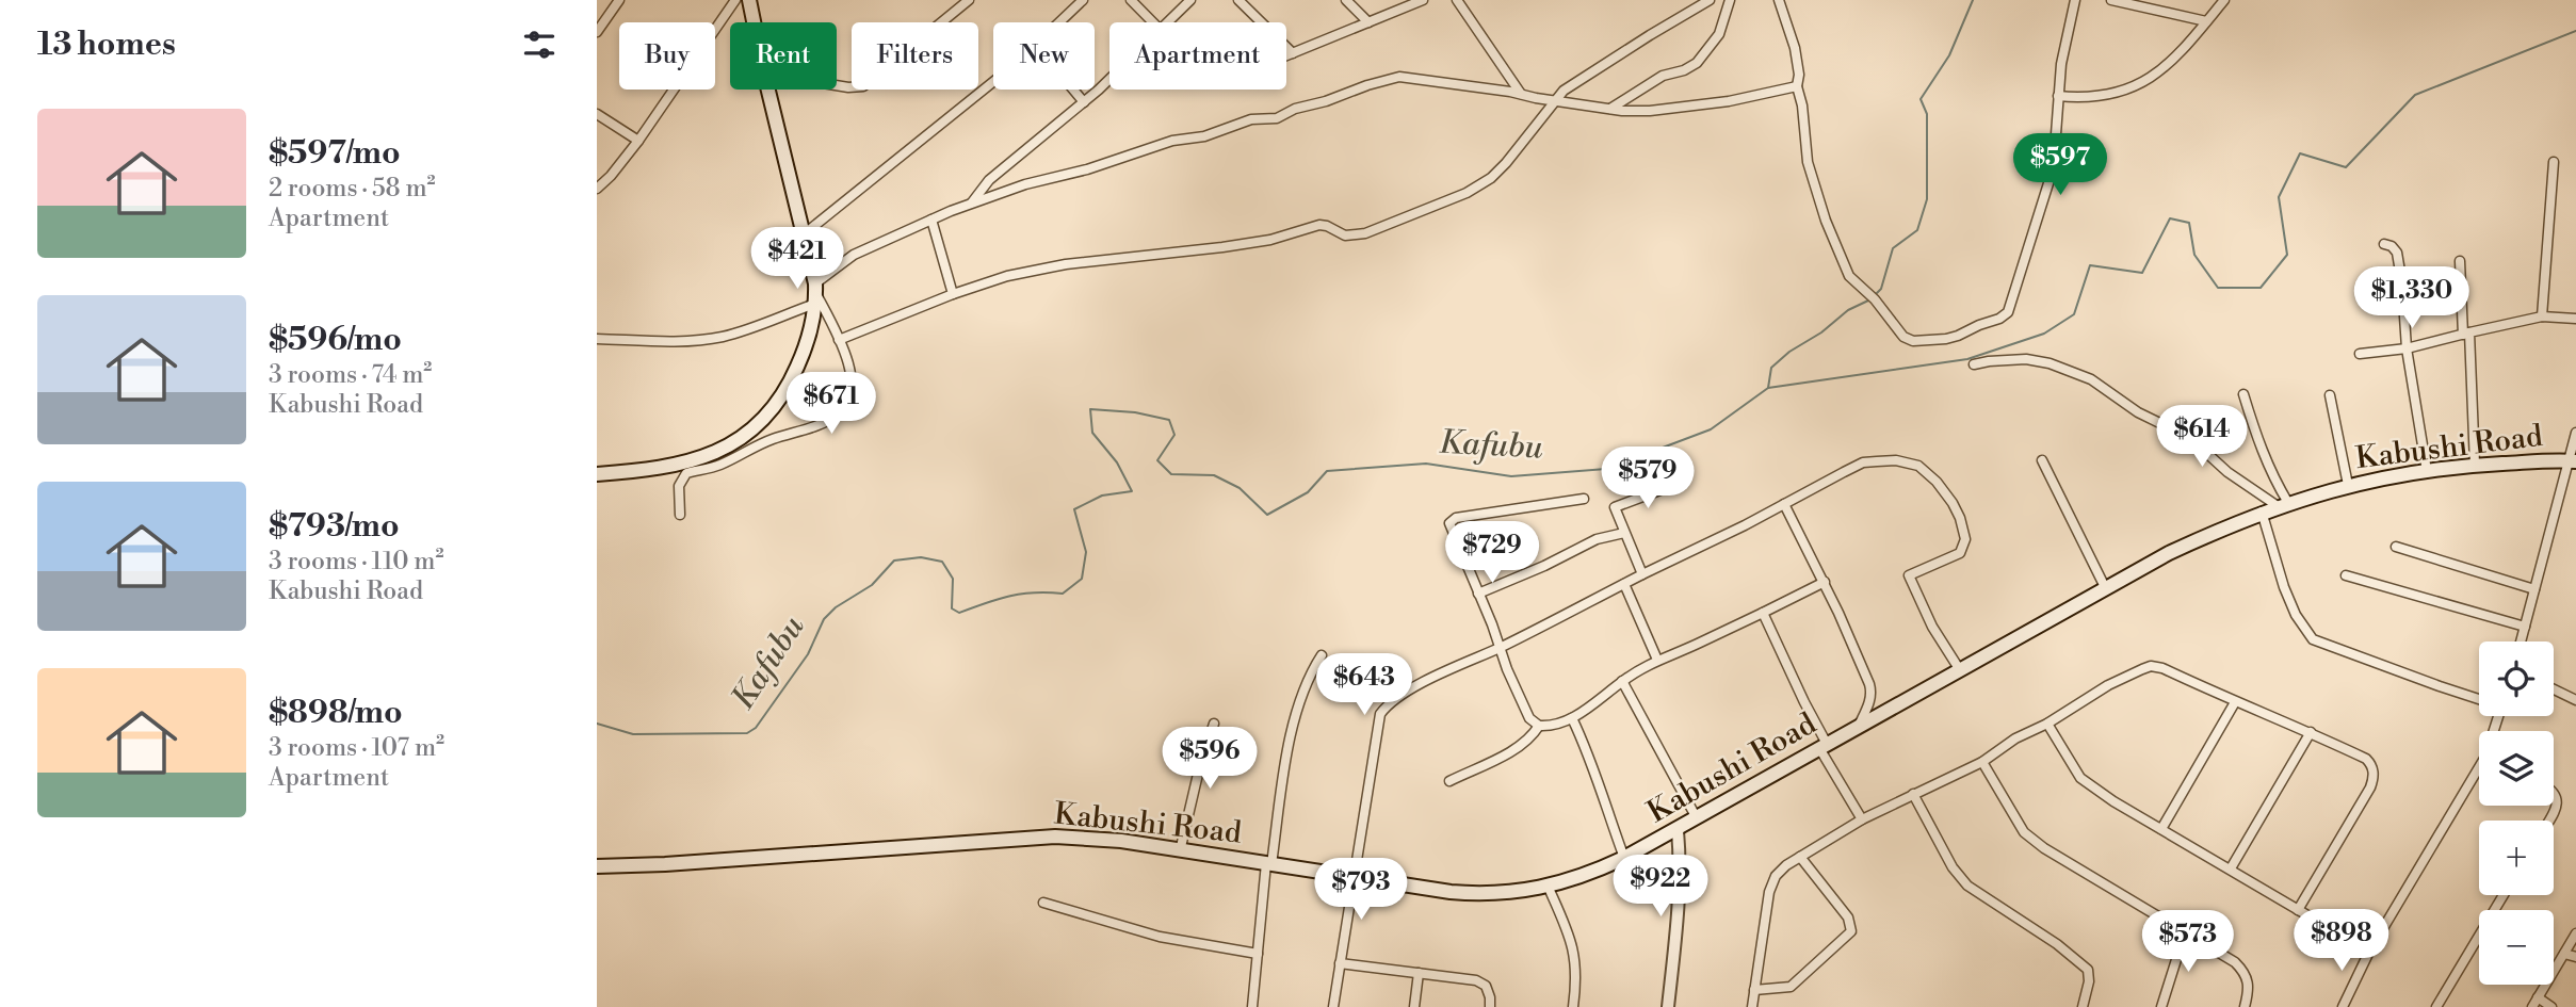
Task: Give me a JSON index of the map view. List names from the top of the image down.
{
  "streets": {
    "main road": ["Kabushi Road"]
  },
  "water": ["Kafubu"],
  "page": {
    "heading": "13 homes",
    "chip": [
      "Buy",
      "Rent",
      "Filters",
      "New",
      "Apartment"
    ],
    "list": [
      {
        "name": "$597/mo",
        "note": "2 rooms · 58 m² · Apartment"
      },
      {
        "name": "$596/mo",
        "note": "3 rooms · 74 m² · Kabushi Road"
      },
      {
        "name": "$793/mo",
        "note": "3 rooms · 110 m² · Kabushi Road"
      },
      {
        "name": "$898/mo",
        "note": "3 rooms · 107 m² · Apartment"
      }
    ],
    "price": [
      "$597",
      "$421",
      "$1,330",
      "$671",
      "$614",
      "$579",
      "$729",
      "$643",
      "$596",
      "$922",
      "$793",
      "$898",
      "$573"
    ],
    "map_buttons": ["+", "−"]
  }
}
